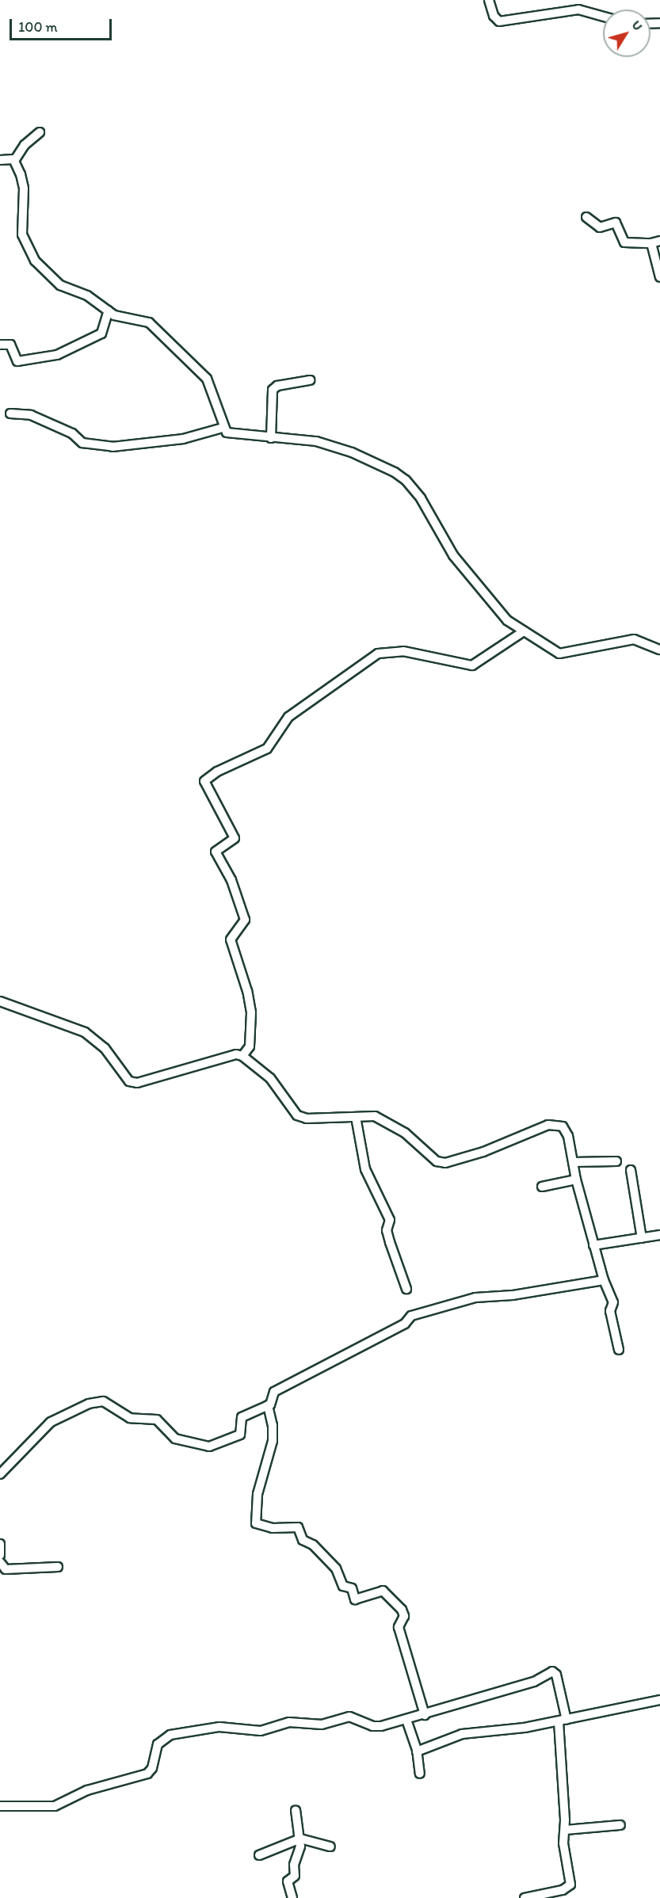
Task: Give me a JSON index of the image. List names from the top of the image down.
{
  "scale_bar": "100 m",
  "north": "top right"
}
